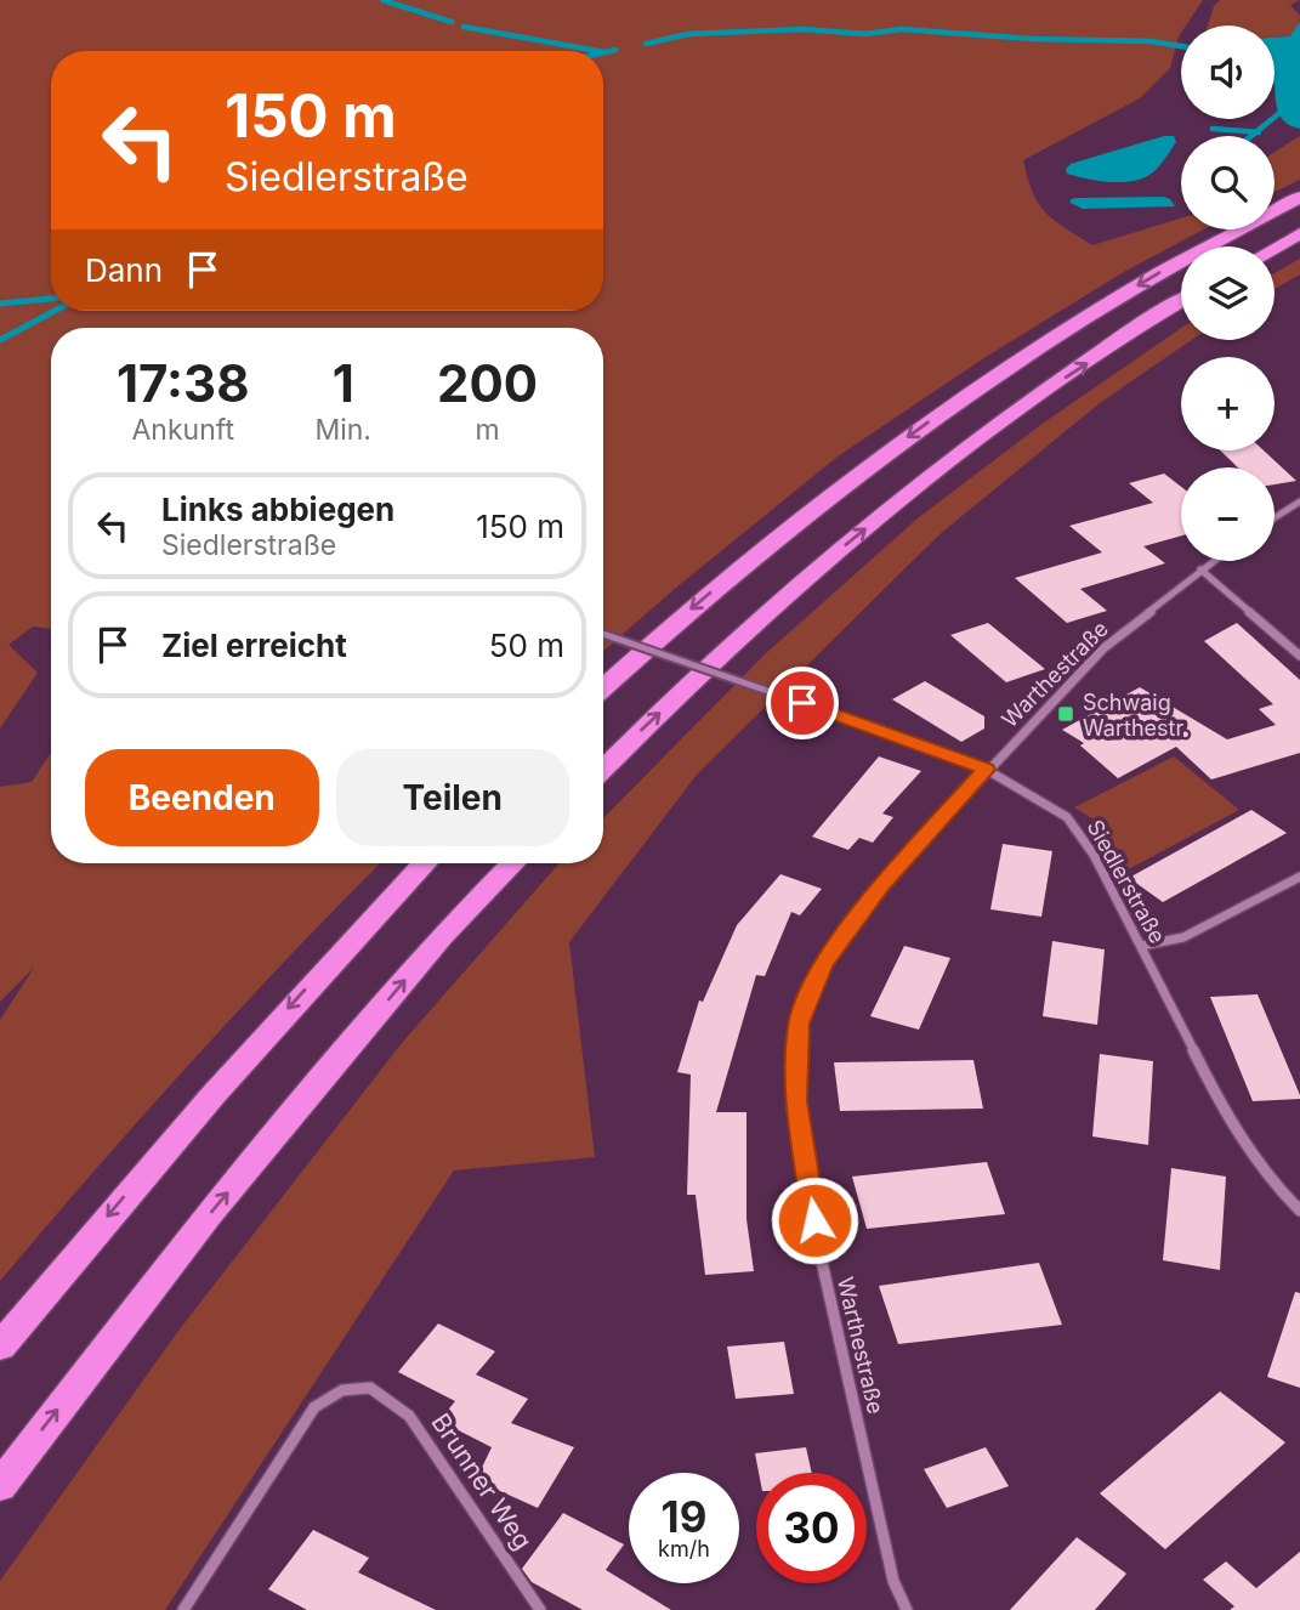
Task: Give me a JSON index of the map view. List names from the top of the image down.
{
  "streets": {
    "street": ["Warthestraße", "Siedlerstraße", "Brunner Weg"]
  },
  "crossings": [
    ["Warthestraße", "Siedlerstraße"]
  ],
  "places": {
    "transit": ["Schwaig Warthestr."]
  },
  "page": {
    "map_buttons": ["+", "−"],
    "turn": ["150 m", "Siedlerstraße"],
    "then": "Dann",
    "eta": [
      "17:38",
      "Ankunft",
      "1",
      "Min.",
      "200",
      "m"
    ],
    "list": [
      {
        "name": "Links abbiegen",
        "note": "Siedlerstraße",
        "value": "150 m"
      },
      {
        "name": "Ziel erreicht",
        "value": "50 m"
      }
    ],
    "buttons": ["Beenden", "Teilen"],
    "speed": "19 km/h",
    "limit": "30"
  }
}
